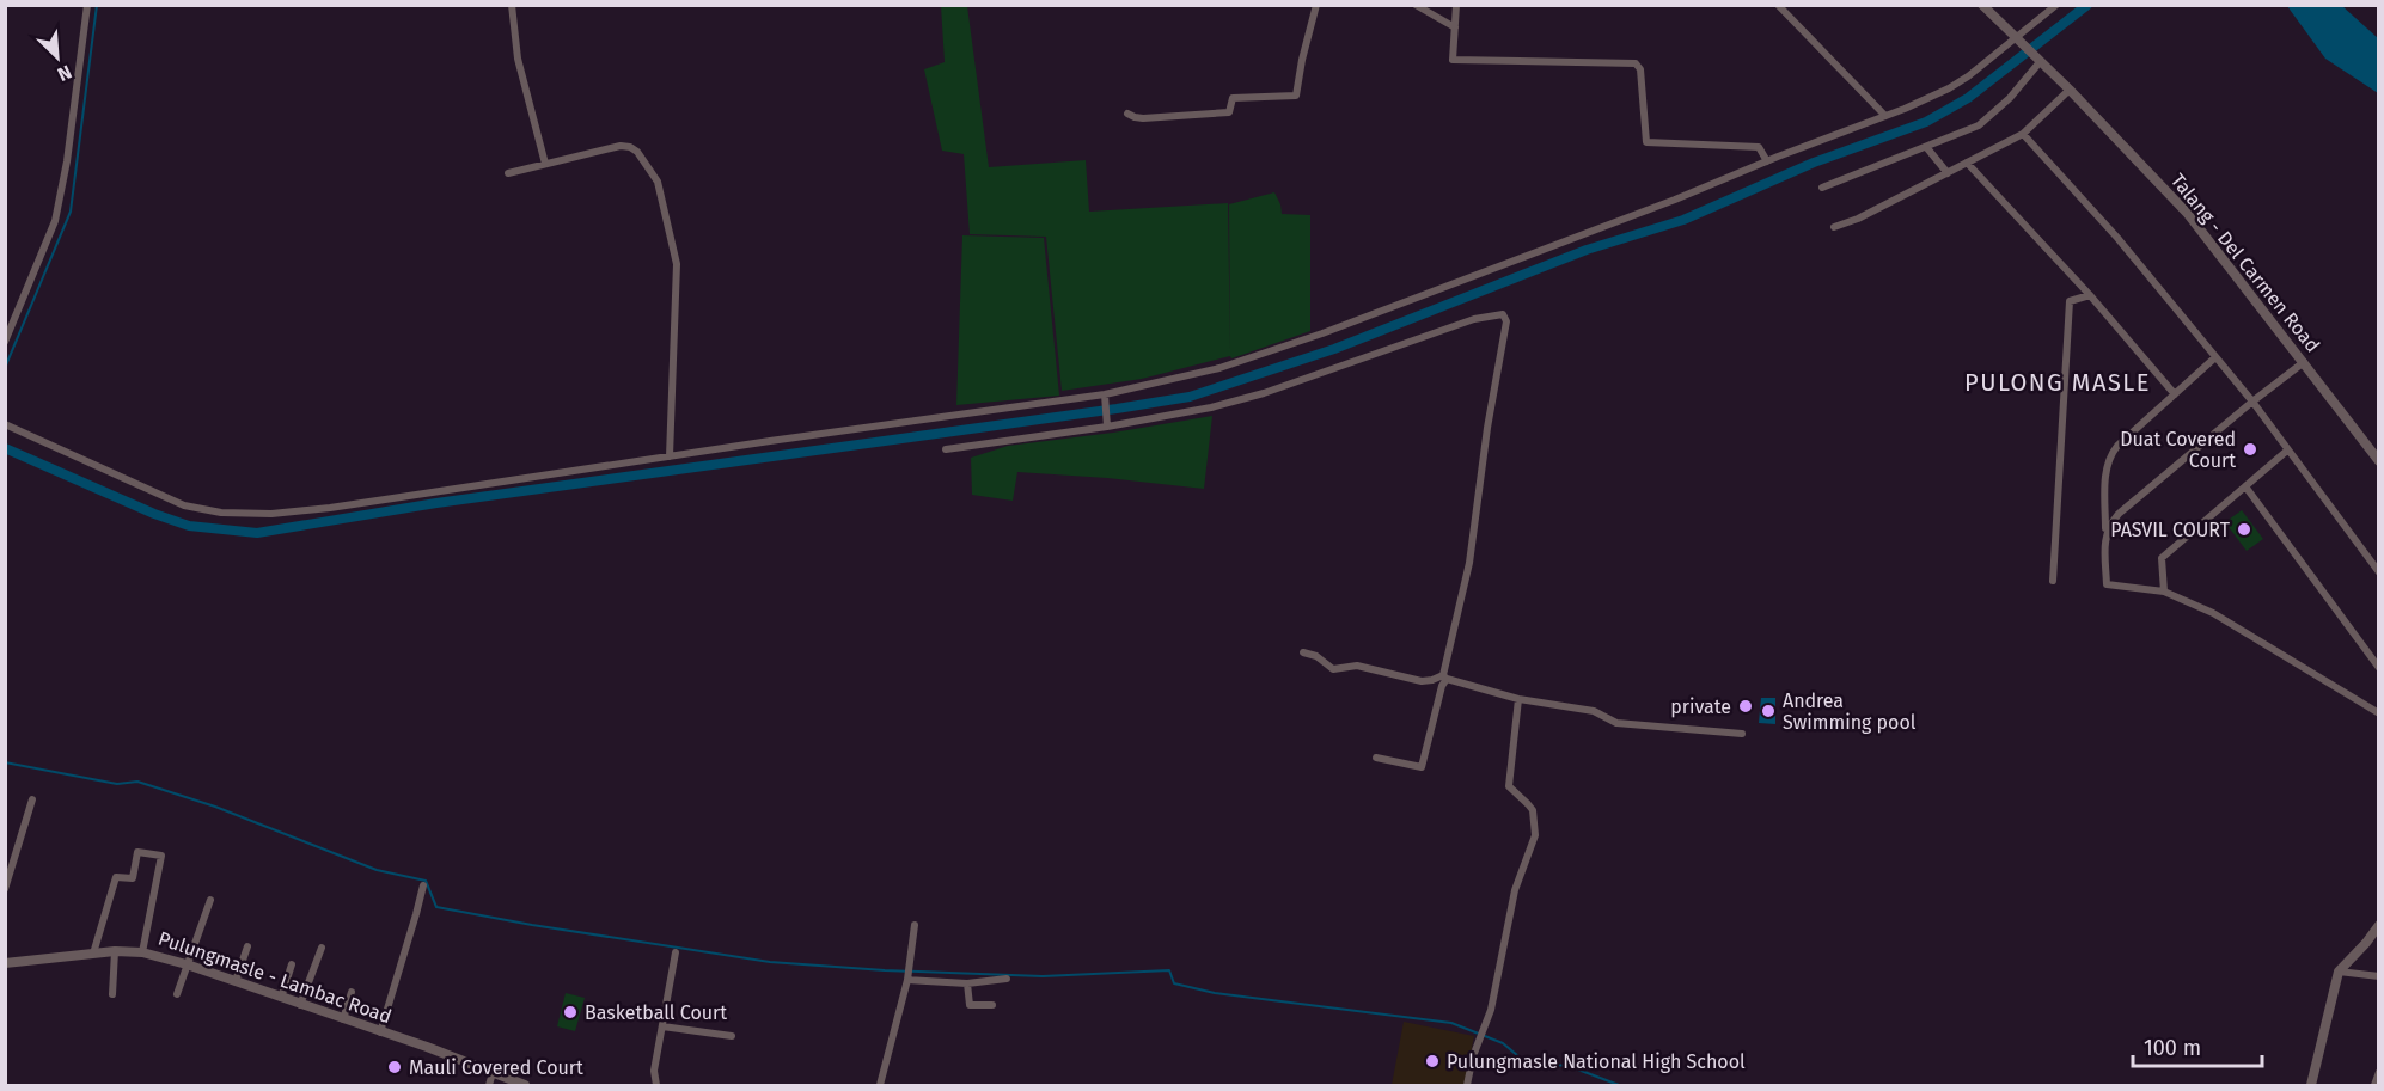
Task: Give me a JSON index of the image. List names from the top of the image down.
{
  "streets": {
    "street": ["Talang - Del Carmen Road", "Pulungmasle - Lambac Road"]
  },
  "districts": ["PULONG MASLE"],
  "places": [
    "Duat Covered Court",
    "PASVIL COURT",
    "private",
    "Andrea Swimming pool",
    "Basketball Court",
    "Pulungmasle National High School",
    "Mauli Covered Court"
  ],
  "scale_bar": "100 m",
  "north": "bottom right"
}
